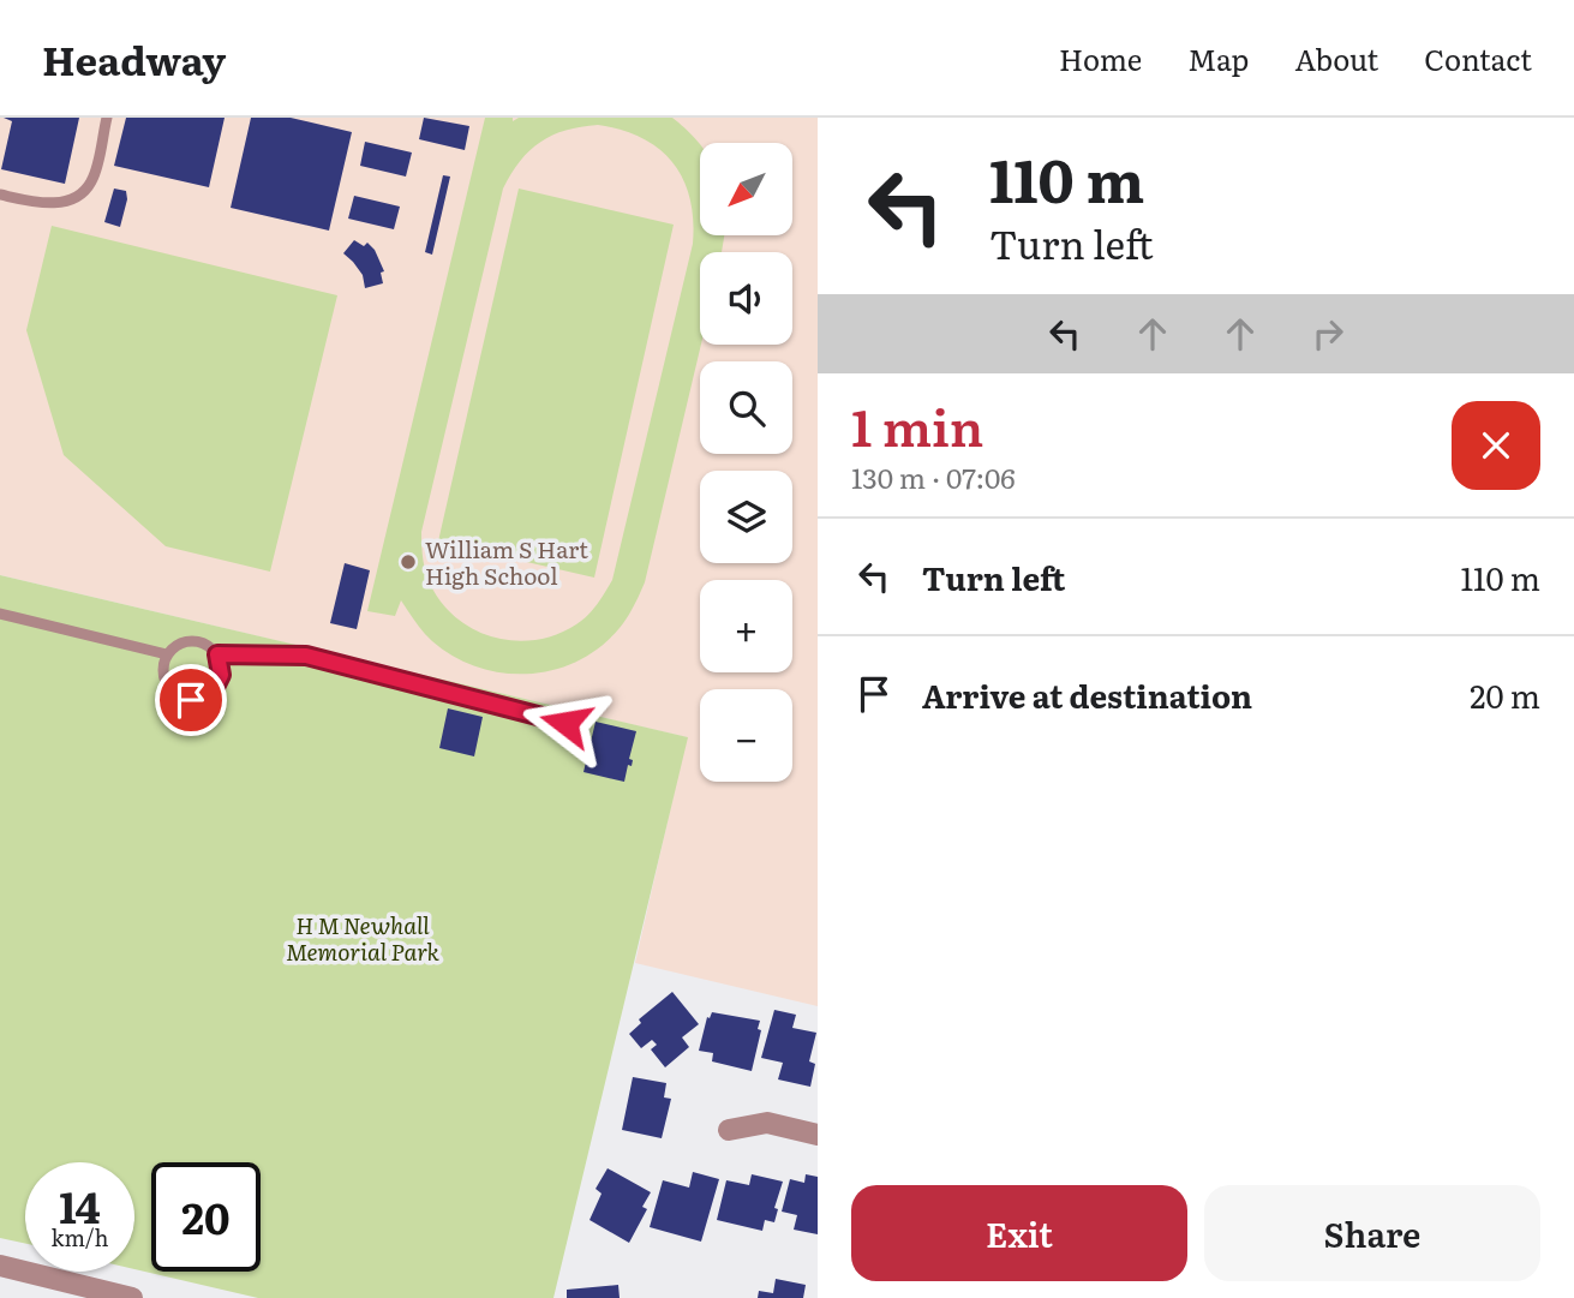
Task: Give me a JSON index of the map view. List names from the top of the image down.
{
  "parks": ["H M Newhall Memorial Park"],
  "places": ["William S Hart High School"],
  "north": "bottom left",
  "page": {
    "header": "Headway",
    "nav": [
      "Home",
      "Map",
      "About",
      "Contact"
    ],
    "turn": ["110 m", "Turn left"],
    "map_buttons": ["+", "−"],
    "heading": ["1 min", "130 m · 07:06"],
    "list": [
      {
        "name": "Turn left",
        "value": "110 m"
      },
      {
        "name": "Arrive at destination",
        "value": "20 m"
      }
    ],
    "speed": "14 km/h",
    "limit": "20",
    "buttons": ["Exit", "Share"]
  }
}
